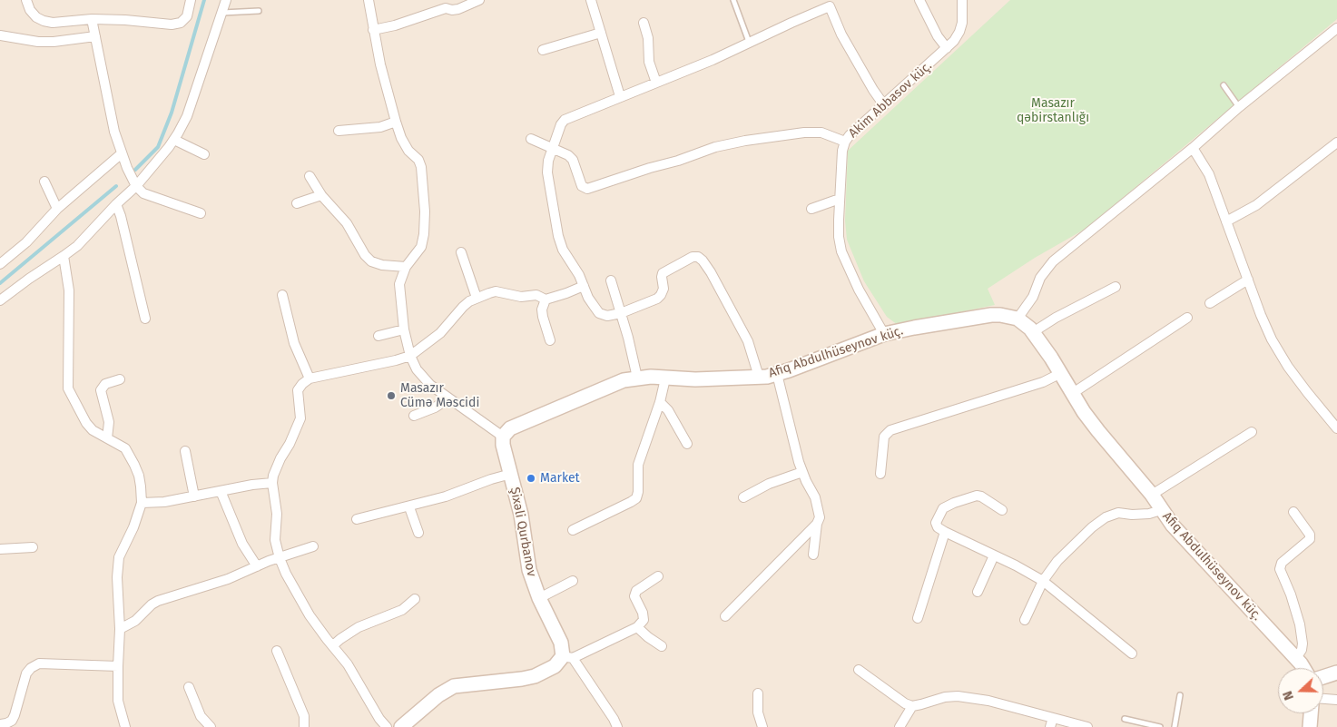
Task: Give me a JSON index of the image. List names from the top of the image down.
{
  "streets": {
    "street": ["Akim Abbasov küç.", "Afiq Abdulhüseynov küç.", "Şixəli Qurbanov"]
  },
  "crossings": [
    ["Akim Abbasov küç.", "Afiq Abdulhüseynov küç."],
    ["Afiq Abdulhüseynov küç.", "Şixəli Qurbanov"]
  ],
  "parks": ["Masazır qəbirstanlığı"],
  "places": ["Masazır Cümə Məscidi", "Market"],
  "north": "left"
}
